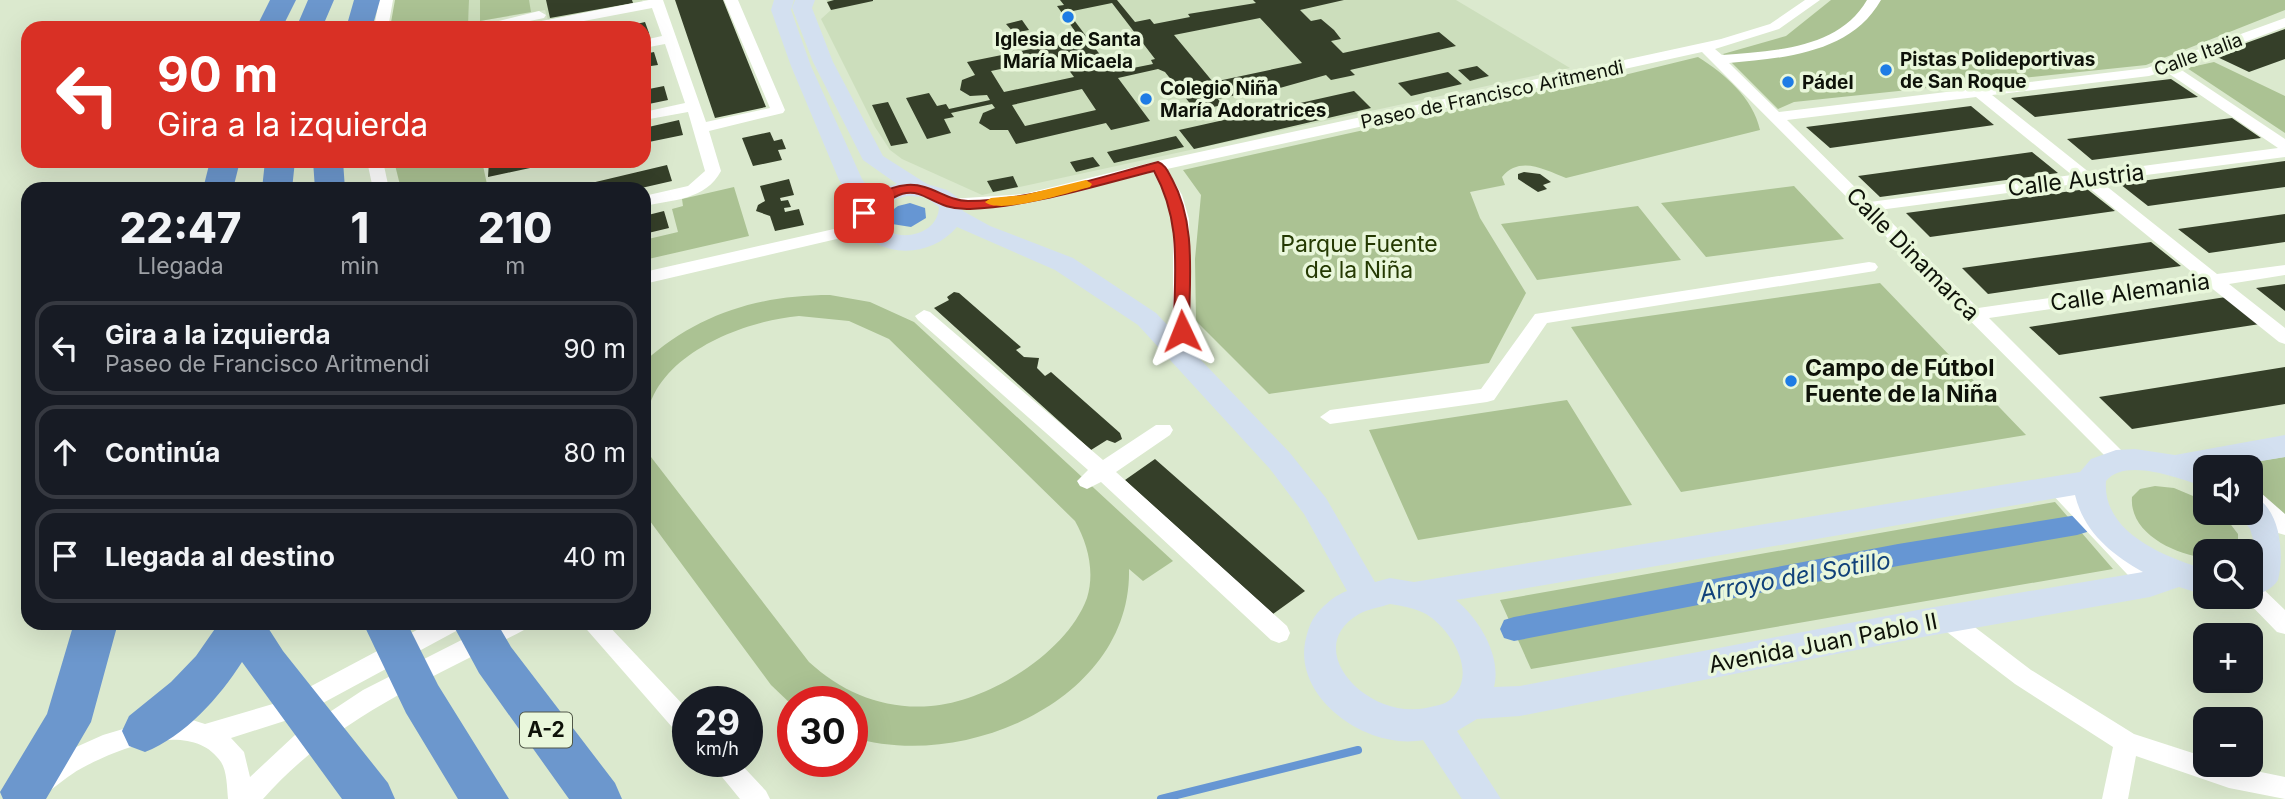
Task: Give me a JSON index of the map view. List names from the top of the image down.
{
  "streets": {
    "highway": ["A-2"],
    "street": [
      "Calle Italia",
      "Paseo de Francisco Aritmendi",
      "Calle Austria",
      "Calle Dinamarca",
      "Calle Alemania",
      "Avenida Juan Pablo II"
    ]
  },
  "crossings": [
    ["Calle Italia", "Calle Dinamarca"],
    ["Paseo de Francisco Aritmendi", "Calle Dinamarca"],
    ["Calle Austria", "Calle Dinamarca"],
    ["Calle Dinamarca", "Calle Alemania"]
  ],
  "water": ["Arroyo del Sotillo"],
  "parks": ["Parque Fuente de la Niña"],
  "places": [
    "Iglesia de Santa María Micaela",
    "Pistas Polideportivas de San Roque",
    "Pádel",
    "Colegio Niña María Adoratrices",
    "Campo de Fútbol Fuente de la Niña"
  ],
  "page": {
    "turn": ["90 m", "Gira a la izquierda"],
    "eta": [
      "22:47",
      "Llegada",
      "1",
      "min",
      "210",
      "m"
    ],
    "list": [
      {
        "name": "Gira a la izquierda",
        "note": "Paseo de Francisco Aritmendi",
        "value": "90 m"
      },
      {
        "name": "Continúa",
        "value": "80 m"
      },
      {
        "name": "Llegada al destino",
        "value": "40 m"
      }
    ],
    "map_buttons": ["+", "−"],
    "speed": "29 km/h",
    "limit": "30"
  }
}
